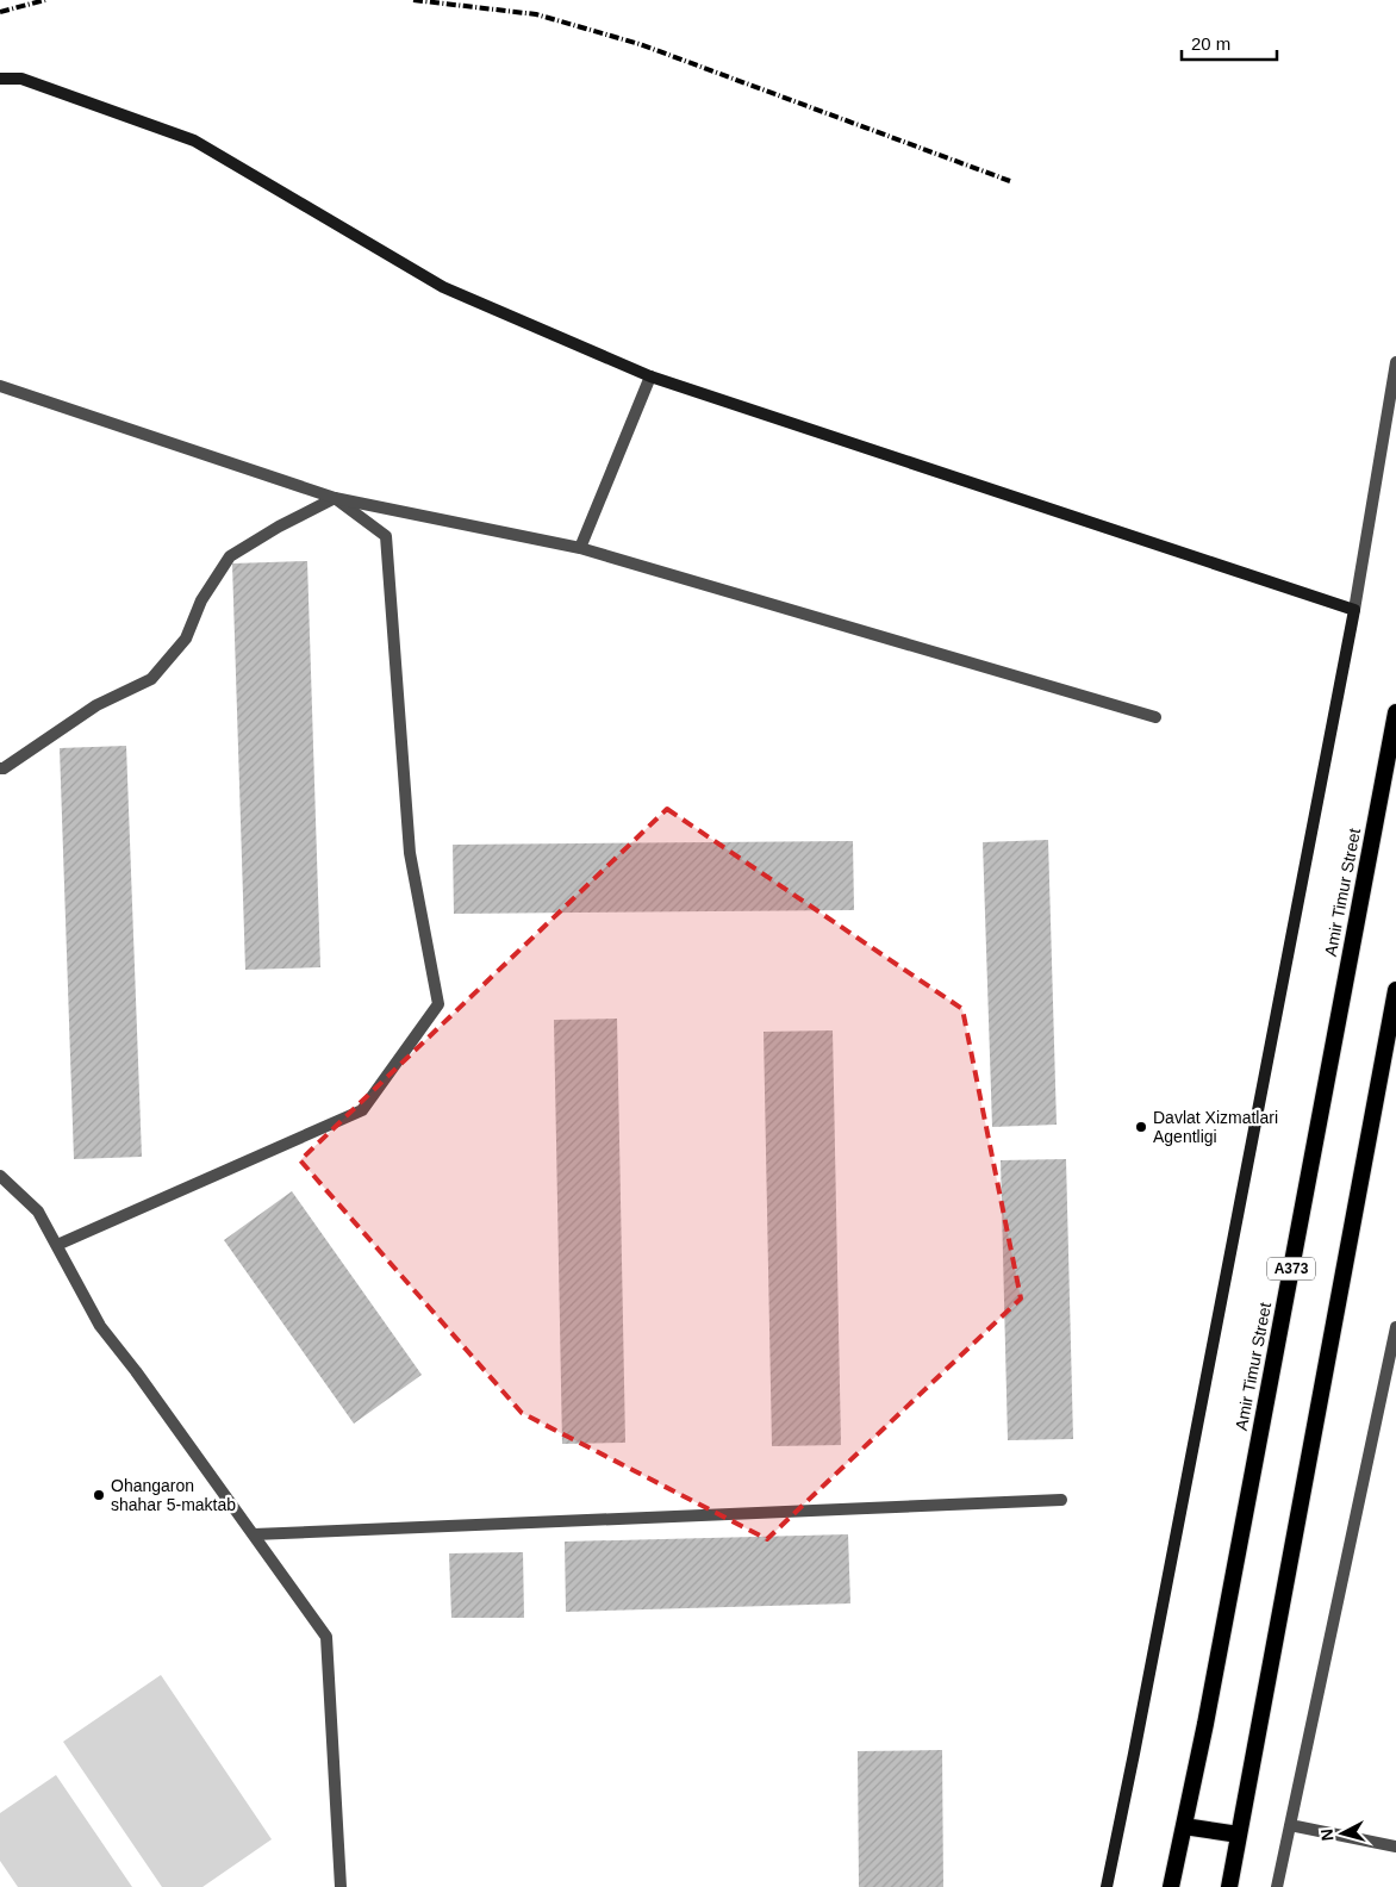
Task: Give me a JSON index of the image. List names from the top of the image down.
{
  "streets": {
    "highway": ["Amir Timur Street", "A373"]
  },
  "places": ["Davlat Xizmatlari Agentligi", "Ohangaron shahar 5-maktab"],
  "scale_bar": "20 m",
  "north": "left"
}
